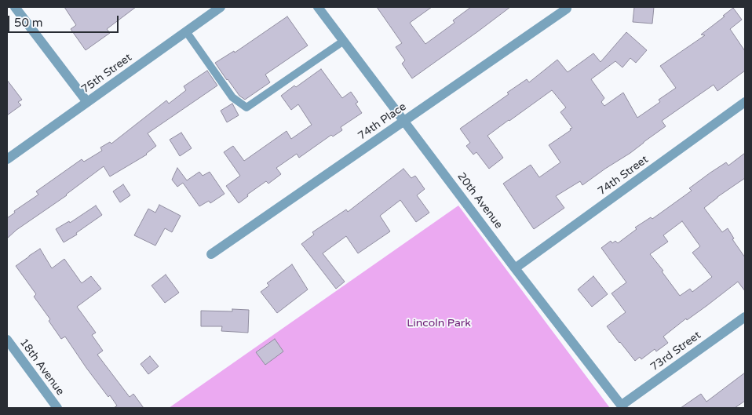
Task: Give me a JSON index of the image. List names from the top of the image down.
{
  "streets": {
    "street": [
      "75th Street",
      "74th Place",
      "74th Street",
      "20th Avenue",
      "73rd Street",
      "18th Avenue"
    ]
  },
  "crossings": [
    ["74th Place", "20th Avenue"],
    ["74th Street", "20th Avenue"],
    ["20th Avenue", "73rd Street"]
  ],
  "parks": ["Lincoln Park"],
  "scale_bar": "50 m"
}
